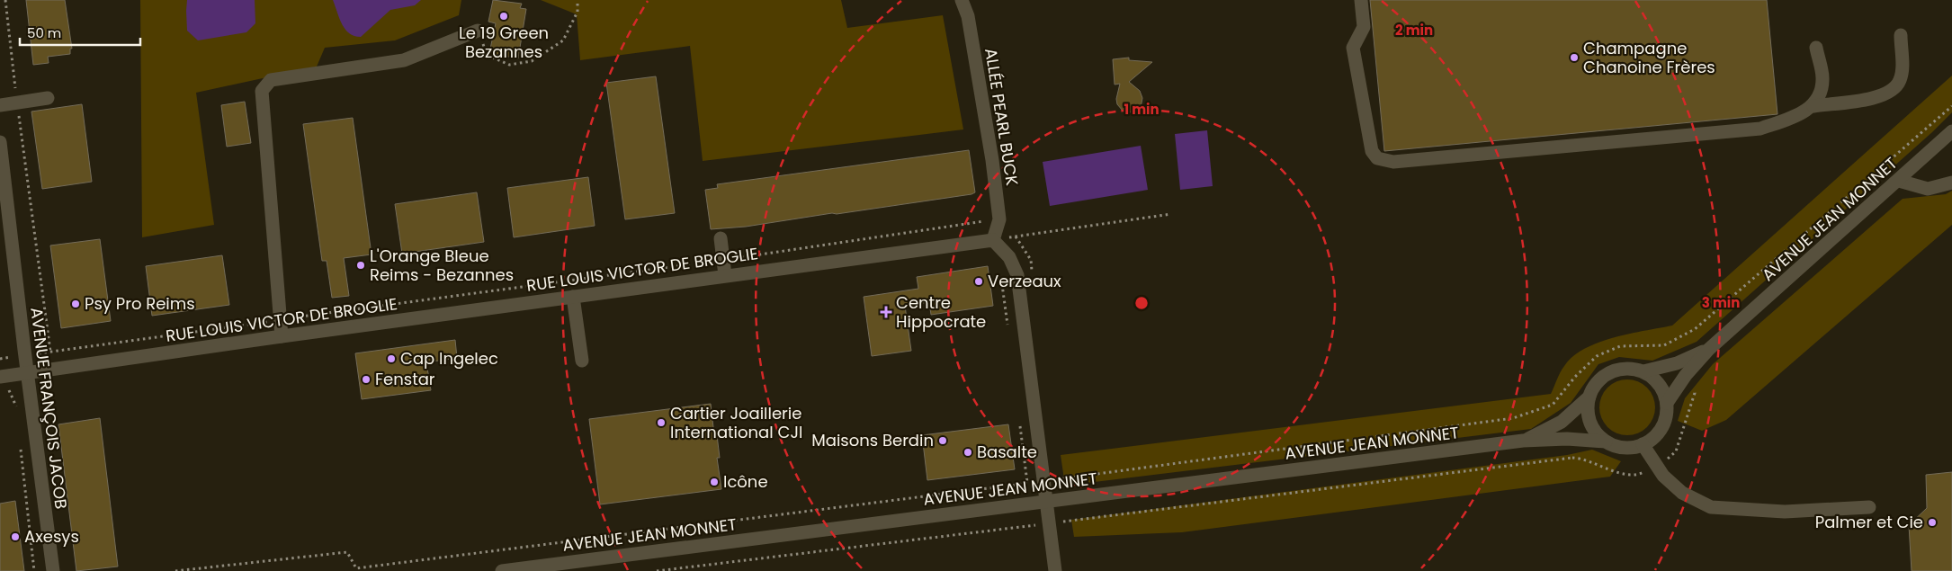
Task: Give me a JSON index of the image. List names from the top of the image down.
{
  "streets": {
    "street": [
      "ALLÉE PEARL BUCK",
      "AVENUE JEAN MONNET",
      "RUE LOUIS VICTOR DE BROGLIE",
      "AVENUE FRANÇOIS JACOB"
    ]
  },
  "crossings": [
    ["ALLÉE PEARL BUCK", "RUE LOUIS VICTOR DE BROGLIE"],
    ["RUE LOUIS VICTOR DE BROGLIE", "AVENUE FRANÇOIS JACOB"]
  ],
  "places": {
    "other": [
      "Le 19 Green Bezannes",
      "Champagne Chanoine Frères",
      "L'Orange Bleue Reims - Bezannes",
      "Verzeaux",
      "Psy Pro Reims",
      "Cap Ingelec",
      "Fenstar",
      "Cartier Joaillerie International CJI",
      "Maisons Berdin",
      "Basalte",
      "Icône",
      "Palmer et Cie",
      "Axesys"
    ],
    "health": ["Centre Hippocrate"]
  },
  "scale_bar": "50 m",
  "rings": ["2 min", "1 min", "3 min"]
}
